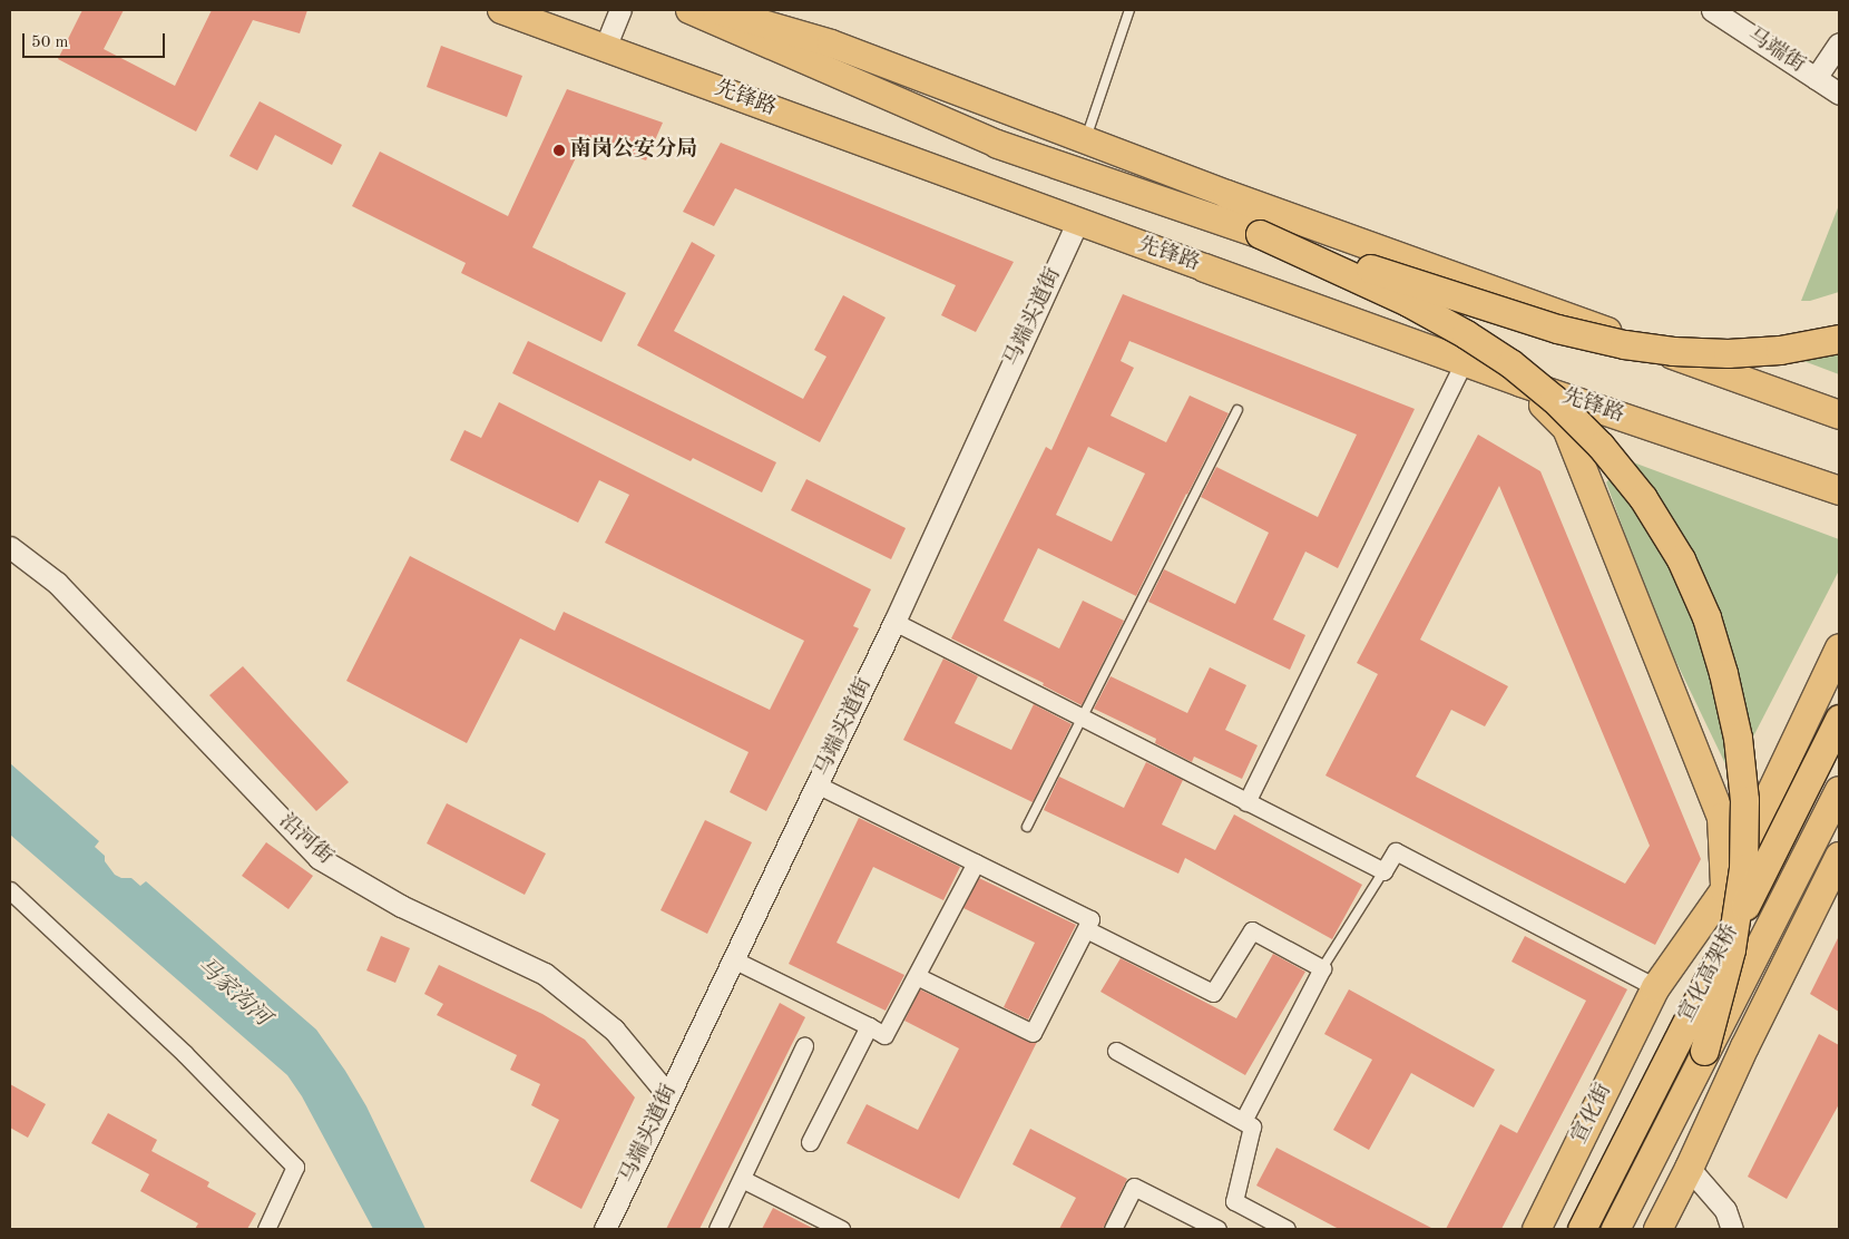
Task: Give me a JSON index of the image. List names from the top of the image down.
{
  "streets": {
    "highway": ["先锋路", "宣化高架桥", "宣化街"],
    "street": ["马端街", "马端头道街", "沿河街"]
  },
  "crossings": [
    ["先锋路", "马端头道街"],
    ["马端头道街", "沿河街"]
  ],
  "water": ["马家沟河"],
  "places": ["南岗公安分局"],
  "scale_bar": "50 m"
}
